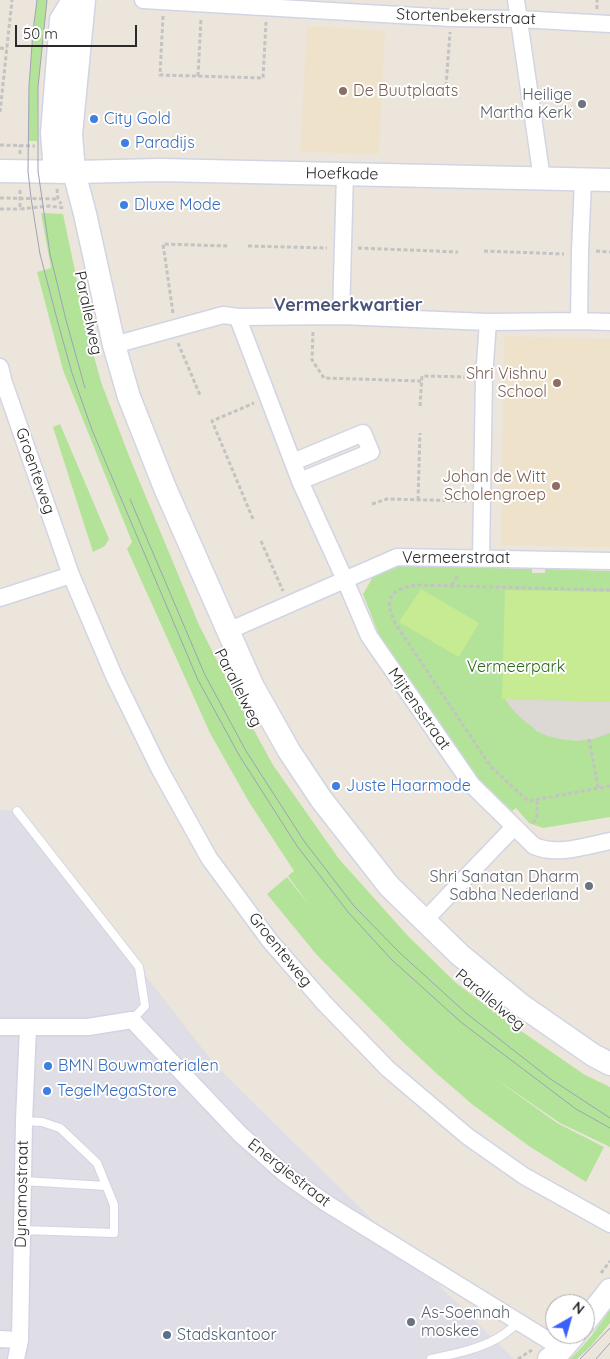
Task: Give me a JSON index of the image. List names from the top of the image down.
{
  "streets": {
    "street": [
      "Stortenbekerstraat",
      "Hoefkade",
      "Parallelweg",
      "Groenteweg",
      "Vermeerstraat",
      "Mijtensstraat",
      "Energiestraat",
      "Dynamostraat"
    ]
  },
  "crossings": [
    ["Hoefkade", "Parallelweg"],
    ["Parallelweg", "Vermeerstraat"],
    ["Vermeerstraat", "Mijtensstraat"]
  ],
  "districts": ["Vermeerkwartier"],
  "parks": ["Vermeerpark"],
  "places": [
    "De Buutplaats",
    "Heilige Martha Kerk",
    "City Gold",
    "Paradijs",
    "Dluxe Mode",
    "Shri Vishnu School",
    "Johan de Witt Scholengroep",
    "Juste Haarmode",
    "Shri Sanatan Dharm Sabha Nederland",
    "BMN Bouwmaterialen",
    "TegelMegaStore",
    "As-Soennah moskee",
    "Stadskantoor"
  ],
  "scale_bar": "50 m",
  "north": "top right"
}
